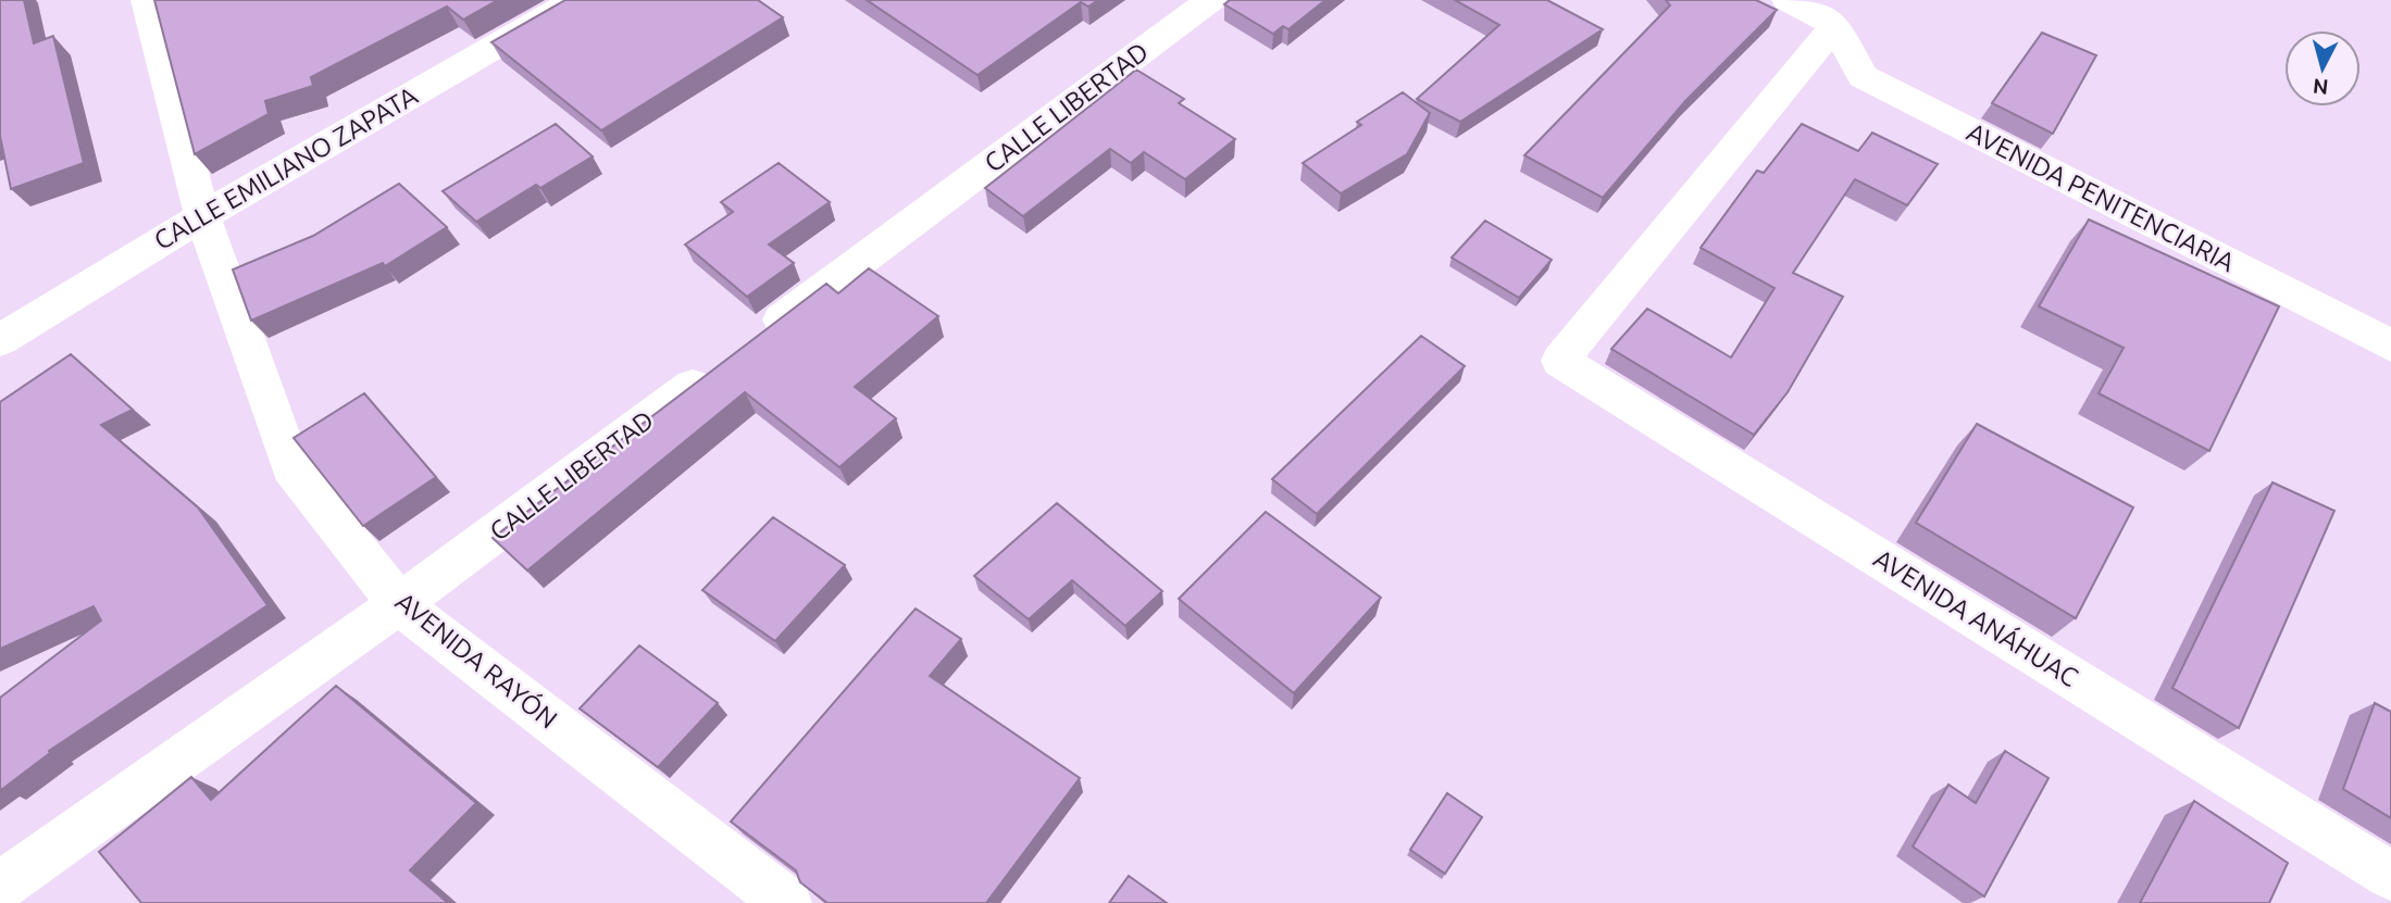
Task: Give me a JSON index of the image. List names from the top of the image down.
{
  "streets": {
    "street": [
      "CALLE LIBERTAD",
      "CALLE EMILIANO ZAPATA",
      "AVENIDA PENITENCIARIA",
      "AVENIDA ANÁHUAC",
      "AVENIDA RAYÓN"
    ]
  },
  "crossings": [
    ["CALLE LIBERTAD", "AVENIDA RAYÓN"],
    ["CALLE EMILIANO ZAPATA", "AVENIDA RAYÓN"],
    ["AVENIDA PENITENCIARIA", "AVENIDA ANÁHUAC"]
  ],
  "north": "bottom"
}
